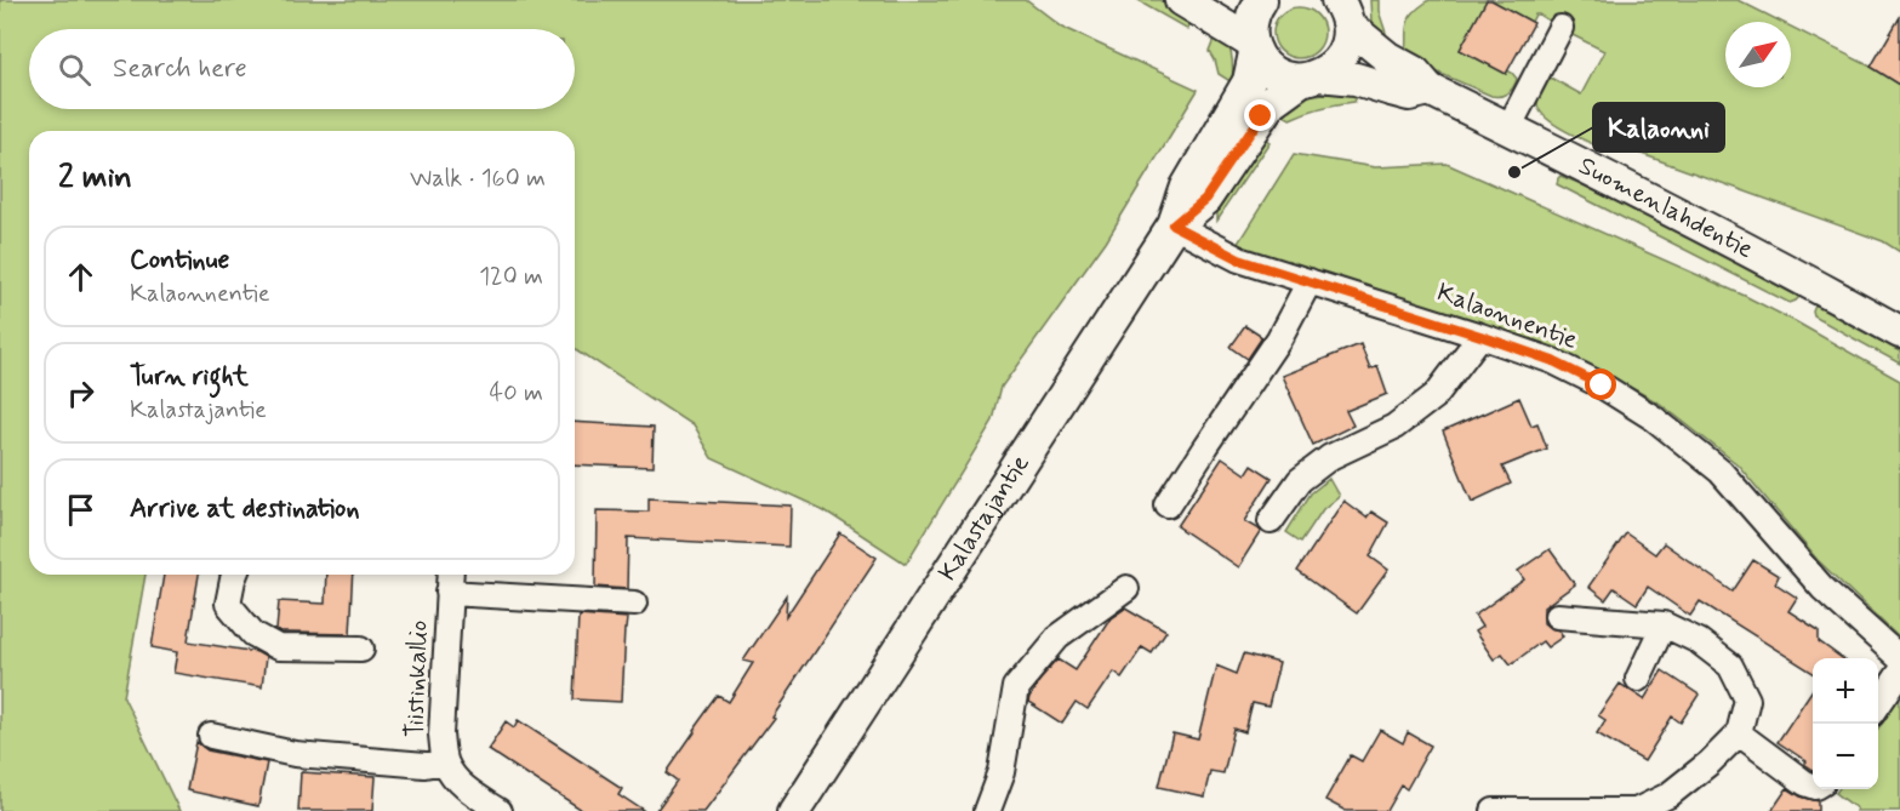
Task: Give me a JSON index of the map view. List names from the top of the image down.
{
  "streets": {
    "main road": ["Suomenlahdentie", "Kalastajantie"],
    "street": ["Kalaonnentie", "Tiistinkallio"]
  },
  "crossings": [
    ["Suomenlahdentie", "Kalastajantie"],
    ["Kalaonnentie", "Kalastajantie"]
  ],
  "places": ["Kalaonni"],
  "north": "top right",
  "page": {
    "search": "Search here",
    "heading": ["2 min", "Walk · 160 m"],
    "list": [
      ["Continue", "Kalaonnentie", "120 m"],
      ["Turn right", "Kalastajantie", "40 m"],
      "Arrive at destination"
    ],
    "map_buttons": ["+", "−"]
  }
}
